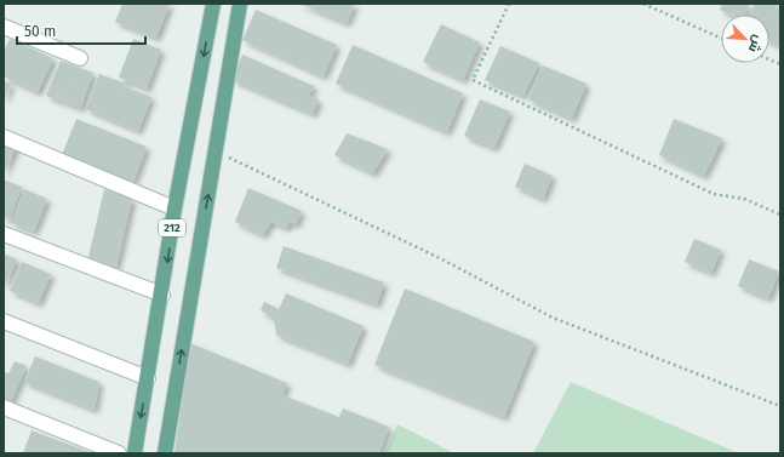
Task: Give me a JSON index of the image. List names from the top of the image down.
{
  "streets": {
    "main road": ["212"]
  },
  "scale_bar": "50 m",
  "north": "bottom right"
}
